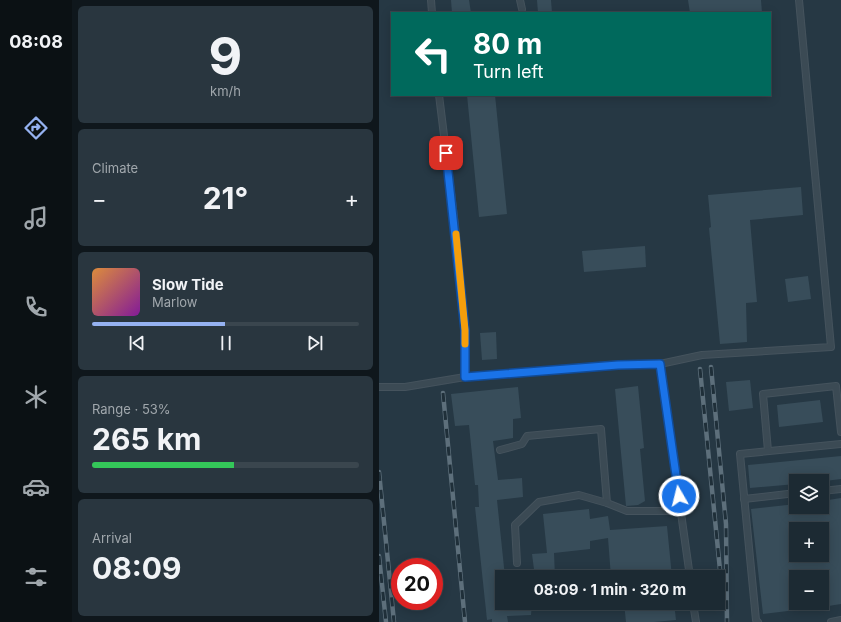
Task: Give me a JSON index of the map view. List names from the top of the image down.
{
  "page": {
    "tabs": "08:08",
    "tile": [
      ["9", "km/h"],
      "Climate",
      ["Range · 53%", "265 km"],
      ["Arrival", "08:09"]
    ],
    "turn": ["80 m", "Turn left"],
    "heat": ["−", "21°", "+"],
    "song": ["Slow Tide", "Marlow"],
    "map_buttons": ["+", "−"],
    "limit": "20",
    "trip": "08:09 · 1 min · 320 m"
  }
}
